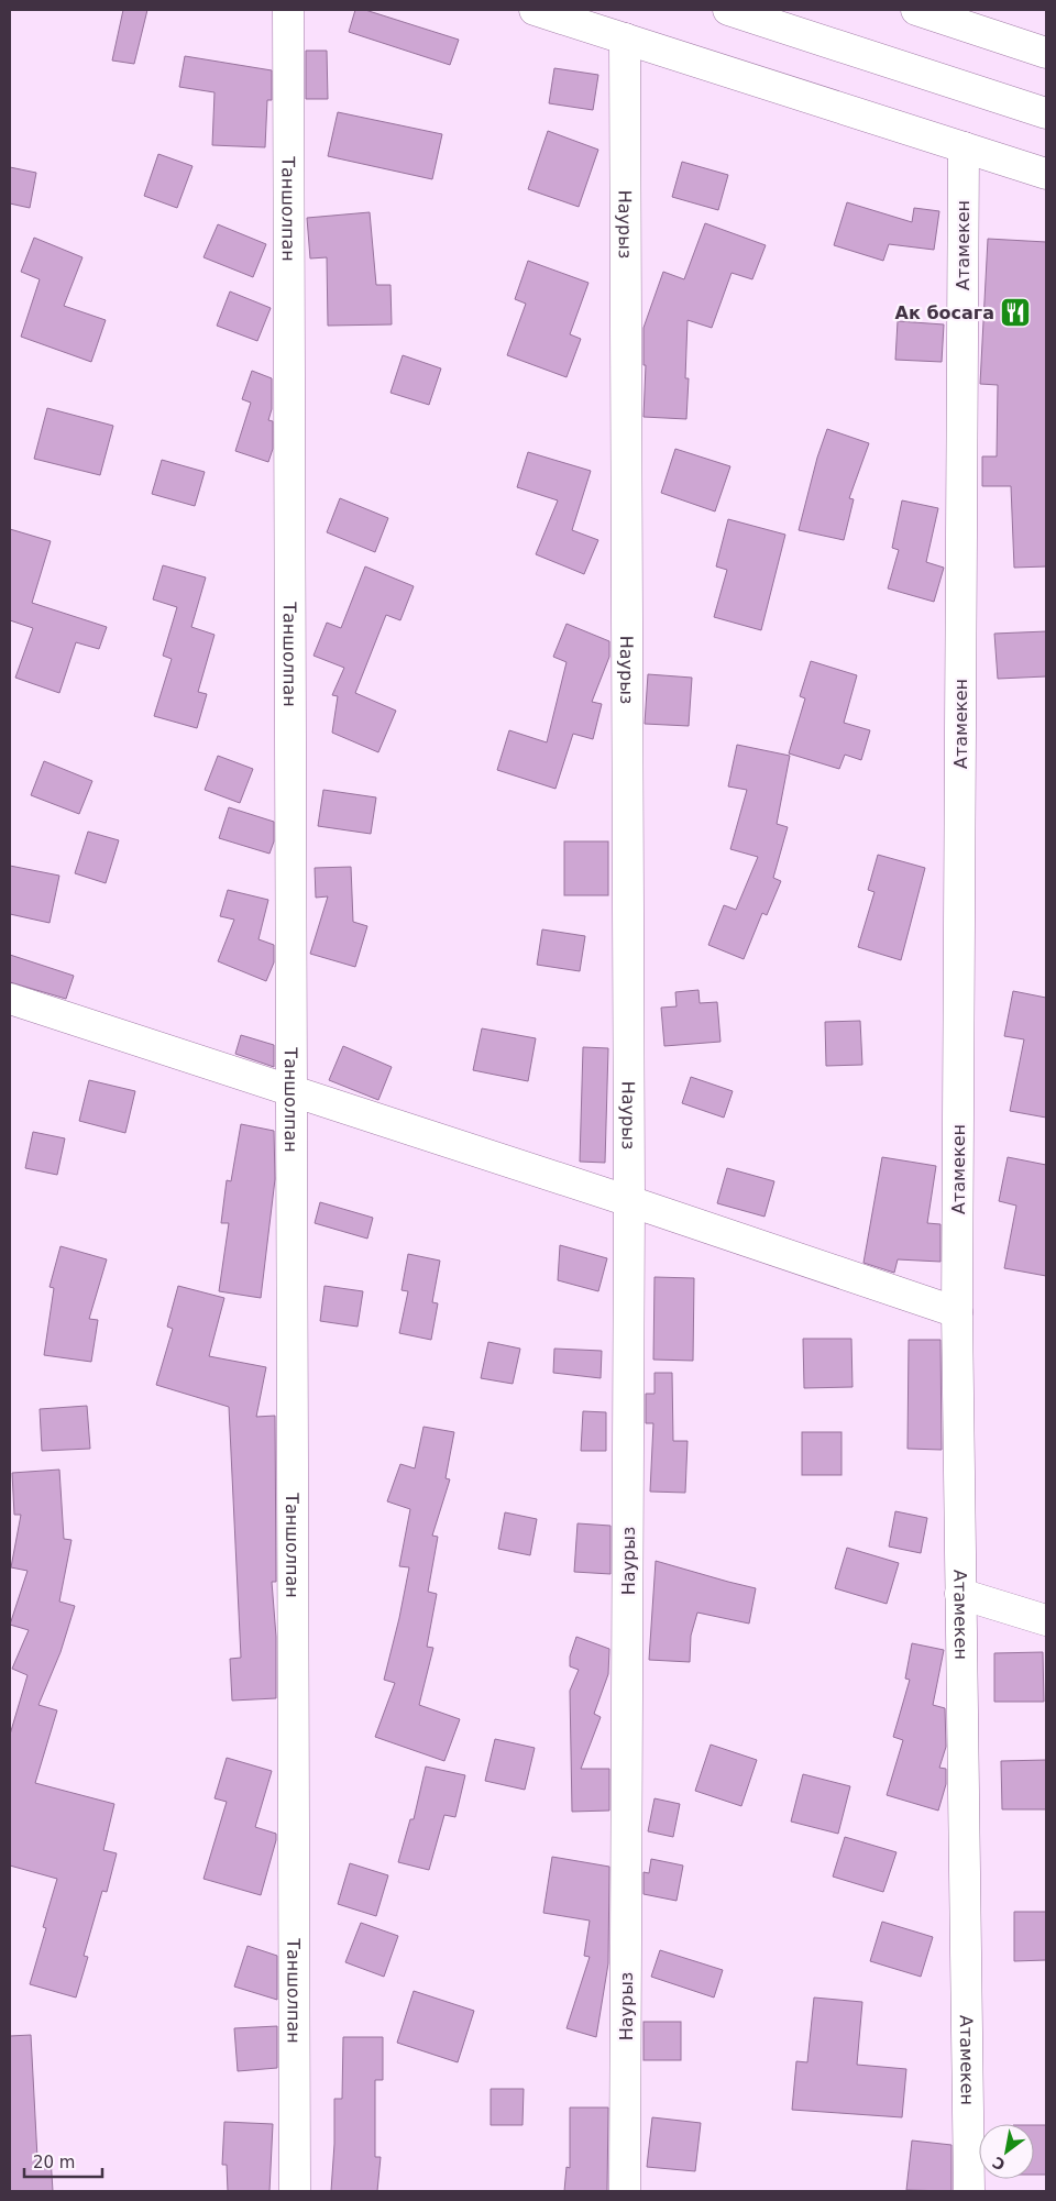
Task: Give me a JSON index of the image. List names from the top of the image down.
{
  "streets": {
    "street": ["Таншолпан", "Наурыз", "Атамекен"]
  },
  "places": {
    "restaurant": ["Ак босага"]
  },
  "scale_bar": "20 m",
  "north": "bottom left"
}
